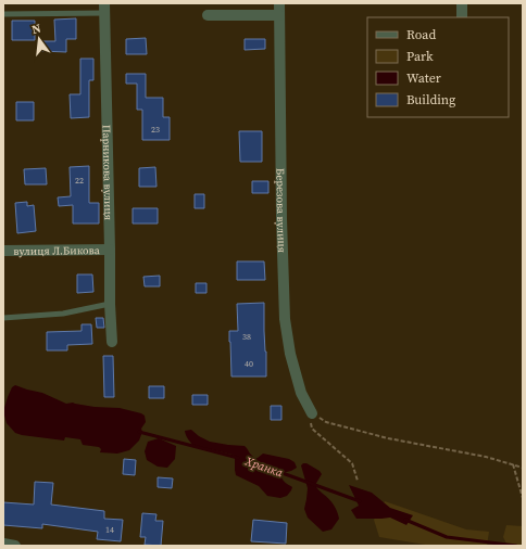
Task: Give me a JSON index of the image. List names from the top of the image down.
{
  "streets": {
    "street": ["Парникова вулиця", "Березова вулиця", "вулиця Л.Бикова"]
  },
  "crossings": [
    ["Парникова вулиця", "вулиця Л.Бикова"]
  ],
  "water": ["Хранка"],
  "house_numbers": [
    "23",
    "22",
    "38",
    "40",
    "14"
  ],
  "legend": [
    "Road",
    "Park",
    "Water",
    "Building"
  ],
  "north": "top"
}
